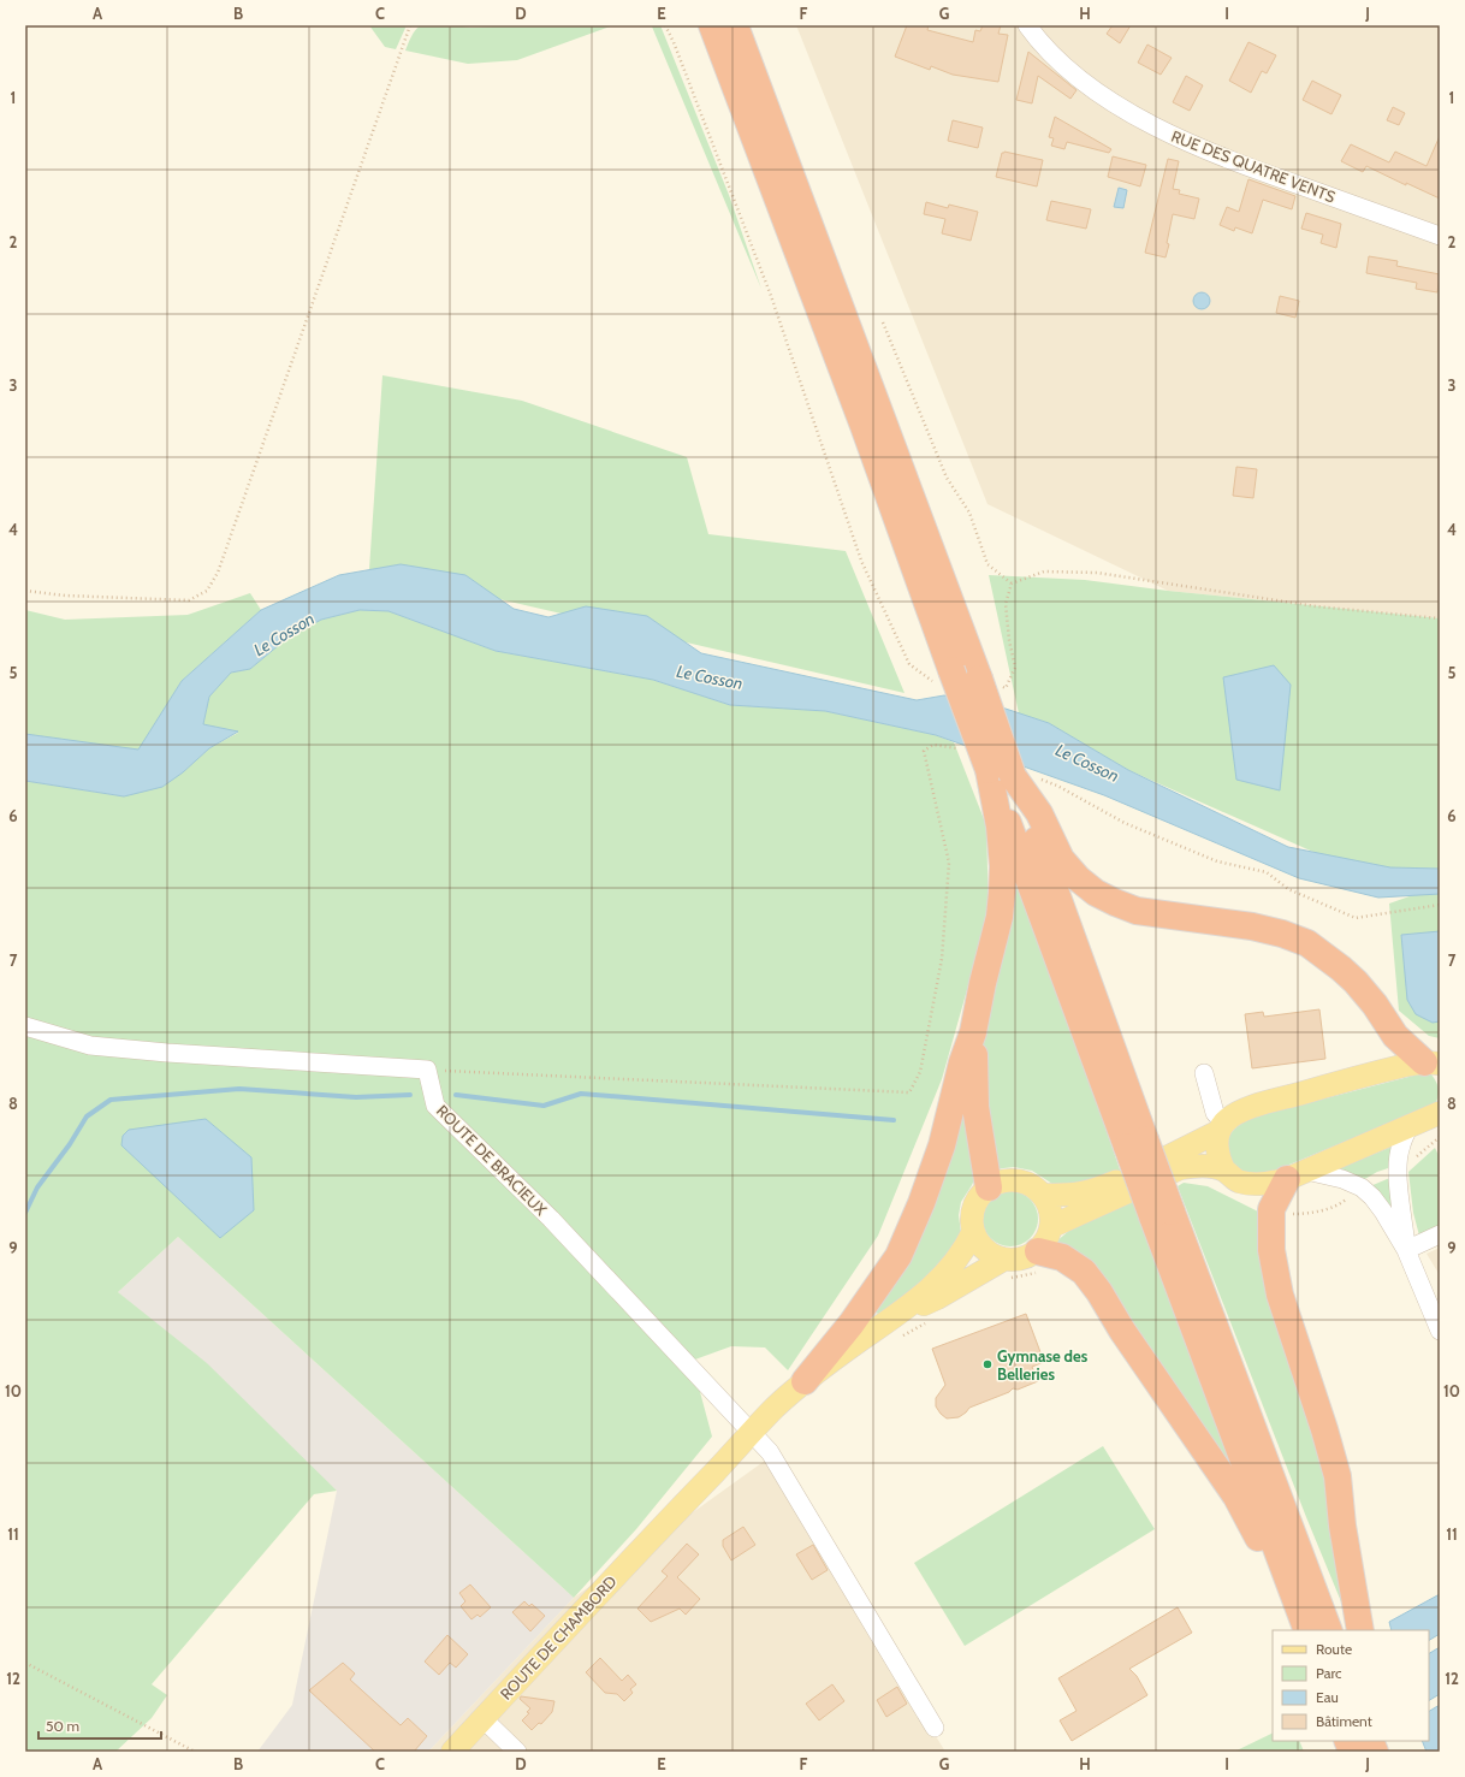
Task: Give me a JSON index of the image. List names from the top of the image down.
{
  "streets": {
    "main road": ["ROUTE DE CHAMBORD"],
    "street": ["RUE DES QUATRE VENTS", "ROUTE DE BRACIEUX"]
  },
  "crossings": [
    ["ROUTE DE BRACIEUX", "ROUTE DE CHAMBORD"]
  ],
  "water": ["Le Cosson"],
  "places": ["Gymnase des Belleries"],
  "legend": [
    "Route",
    "Parc",
    "Eau",
    "Bâtiment"
  ],
  "scale_bar": "50 m",
  "grid": {
    "columns": [
      "A",
      "B",
      "C",
      "D",
      "E",
      "F",
      "G",
      "H",
      "I",
      "J"
    ],
    "rows": [
      "1",
      "2",
      "3",
      "4",
      "5",
      "6",
      "7",
      "8",
      "9",
      "10",
      "11",
      "12"
    ]
  }
}
